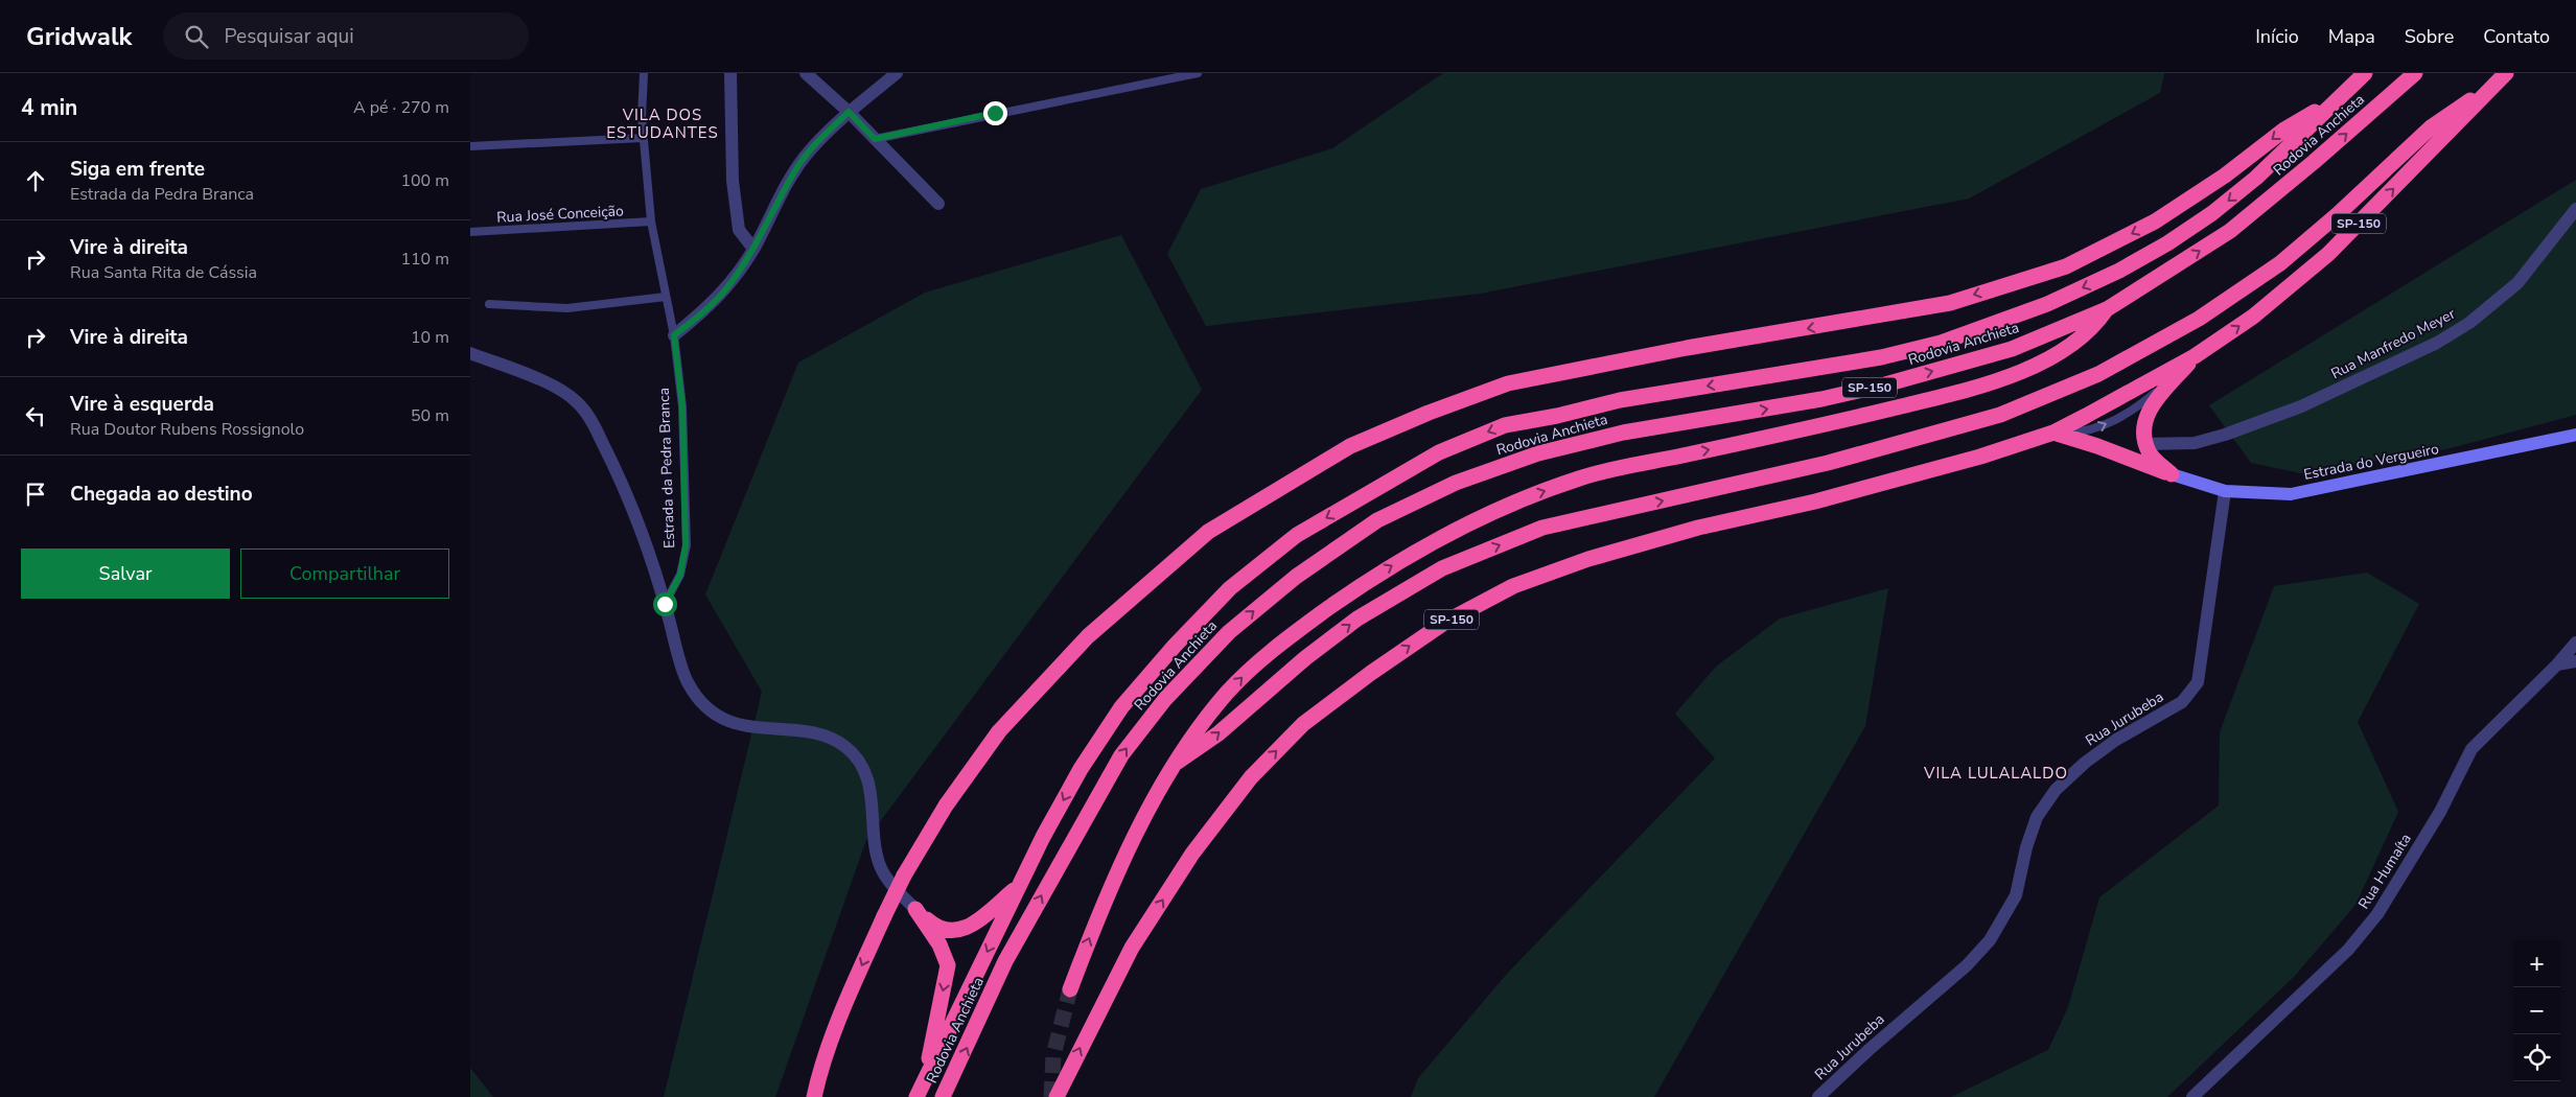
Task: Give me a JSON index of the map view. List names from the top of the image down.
{
  "streets": {
    "highway": ["Rodovia Anchieta", "SP-150"],
    "street": [
      "Rua Manfredo Meyer",
      "Estrada do Vergueiro",
      "Rua Jurubeba",
      "Rua Humaíta"
    ],
    "lane": ["Rua José Conceição", "Estrada da Pedra Branca"]
  },
  "crossings": [
    ["Rua José Conceição", "Estrada da Pedra Branca"],
    ["Estrada do Vergueiro", "Rua Jurubeba"]
  ],
  "districts": ["VILA DOS ESTUDANTES", "VILA LULALALDO"],
  "page": {
    "header": "Gridwalk",
    "search": "Pesquisar aqui",
    "nav": [
      "Início",
      "Mapa",
      "Sobre",
      "Contato"
    ],
    "heading": ["4 min", "A pé · 270 m"],
    "list": [
      ["Siga em frente", "Estrada da Pedra Branca", "100 m"],
      ["Vire à direita", "Rua Santa Rita de Cássia", "110 m"],
      ["Vire à direita", "10 m"],
      ["Vire à esquerda", "Rua Doutor Rubens Rossignolo", "50 m"],
      "Chegada ao destino"
    ],
    "buttons": ["Salvar", "Compartilhar"],
    "map_buttons": ["+", "−"]
  }
}
